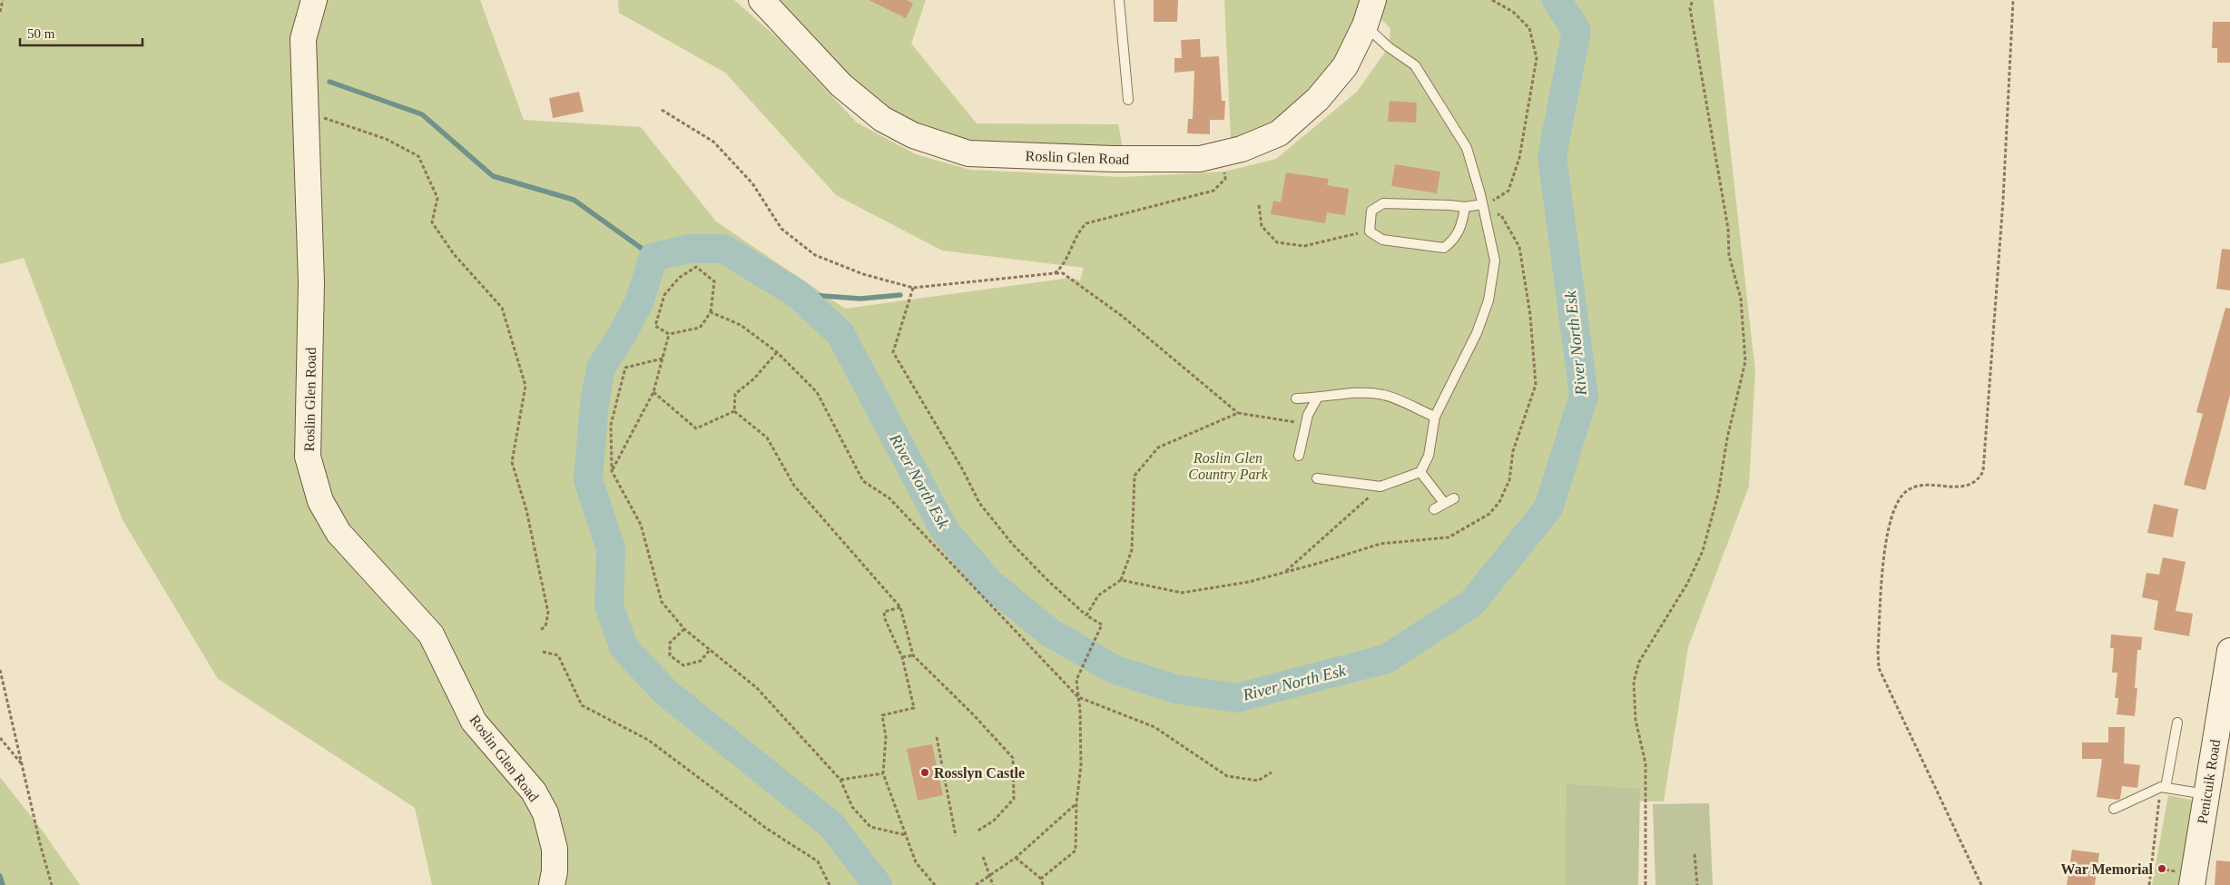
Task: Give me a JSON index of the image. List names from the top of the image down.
{
  "streets": {
    "main road": ["Roslin Glen Road", "Penicuik Road"]
  },
  "water": ["River North Esk"],
  "parks": ["Roslin Glen Country Park"],
  "places": ["Rosslyn Castle", "War Memorial"],
  "scale_bar": "50 m"
}
